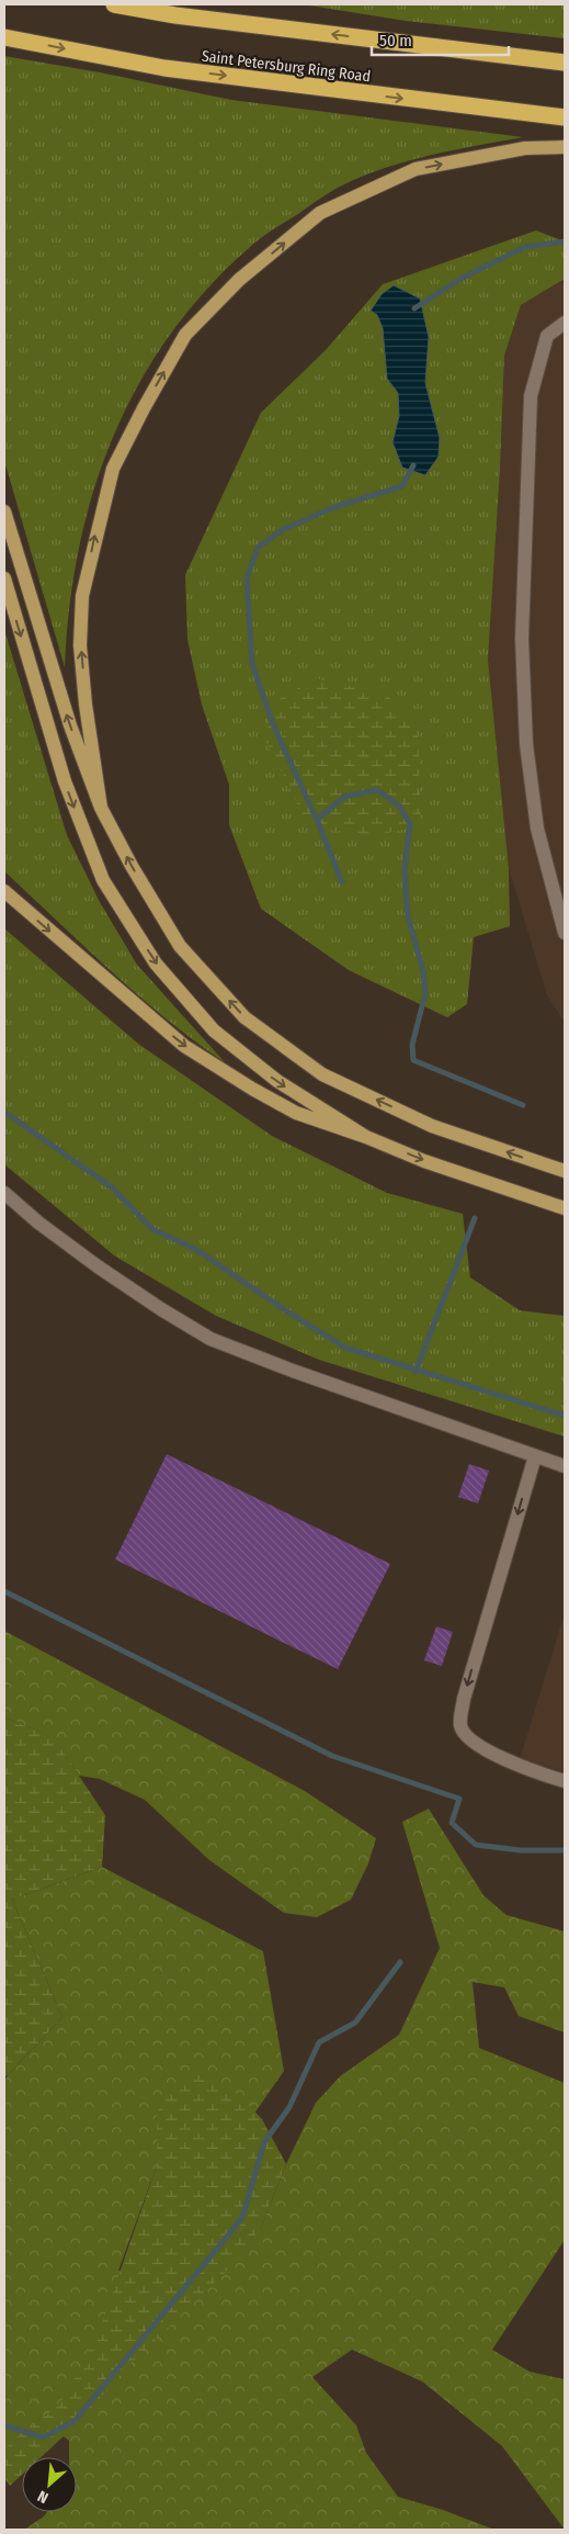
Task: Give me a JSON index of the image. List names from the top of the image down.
{
  "streets": {
    "highway": ["Saint Petersburg Ring Road"]
  },
  "scale_bar": "50 m",
  "north": "bottom left"
}
